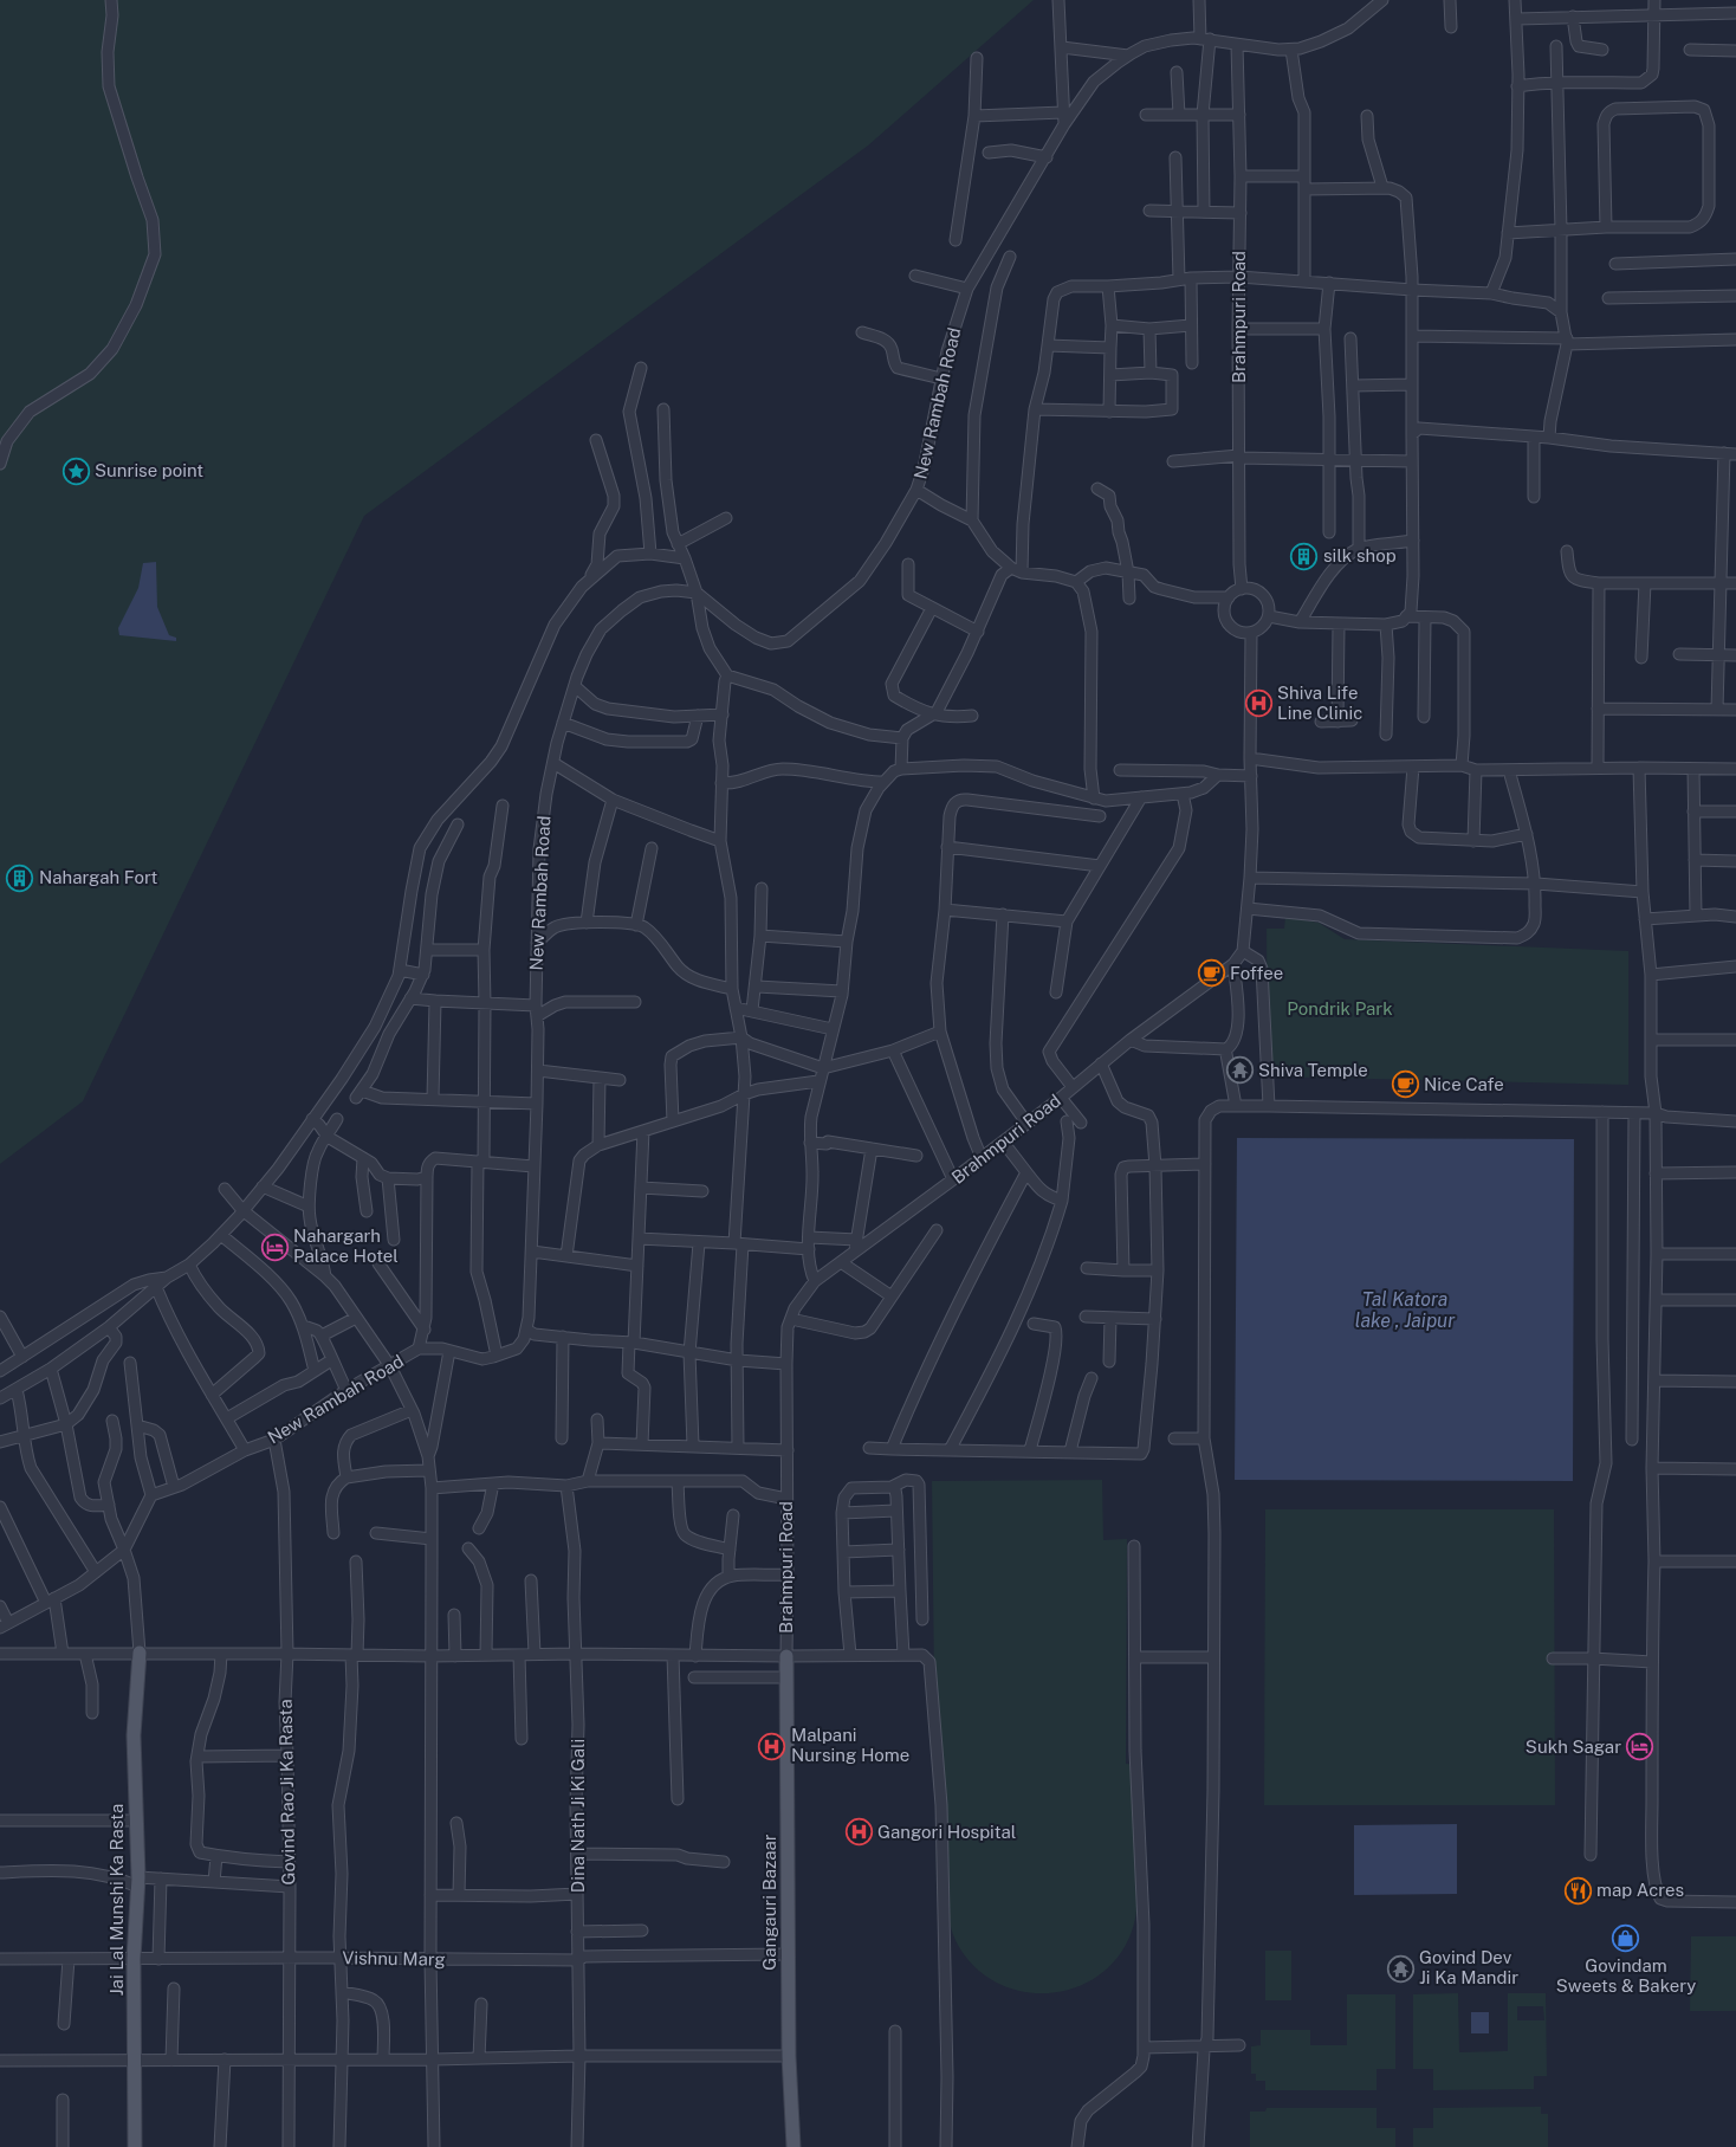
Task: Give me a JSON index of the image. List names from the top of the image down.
{
  "streets": {
    "main road": ["Jai Lal Munshi Ka Rasta", "Gangauri Bazaar"],
    "street": [
      "Brahmpuri Road",
      "New Rambah Road",
      "Govind Rao Ji Ka Rasta",
      "Dina Nath Ji Ki Gali",
      "Vishnu Marg"
    ]
  },
  "crossings": [
    ["Brahmpuri Road", "New Rambah Road"],
    ["Brahmpuri Road", "Gangauri Bazaar"],
    ["New Rambah Road", "Govind Rao Ji Ka Rasta"],
    ["Govind Rao Ji Ka Rasta", "Vishnu Marg"],
    ["Dina Nath Ji Ki Gali", "Vishnu Marg"],
    ["Jai Lal Munshi Ka Rasta", "Vishnu Marg"],
    ["Gangauri Bazaar", "Vishnu Marg"]
  ],
  "water": ["Tal Katora lake , Jaipur"],
  "parks": ["Pondrik Park"],
  "places": {
    "place": ["Sunrise point"],
    "building": ["silk shop", "Nahargah Fort"],
    "hospital": ["Shiva Life Line Clinic", "Malpani Nursing Home", "Gangori Hospital"],
    "cafe": ["Foffee", "Nice Cafe"],
    "temple": ["Shiva Temple", "Govind Dev Ji Ka Mandir"],
    "hotel": ["Nahargarh Palace Hotel", "Sukh Sagar"],
    "restaurant": ["map Acres"],
    "shop": ["Govindam Sweets & Bakery"]
  }
}
